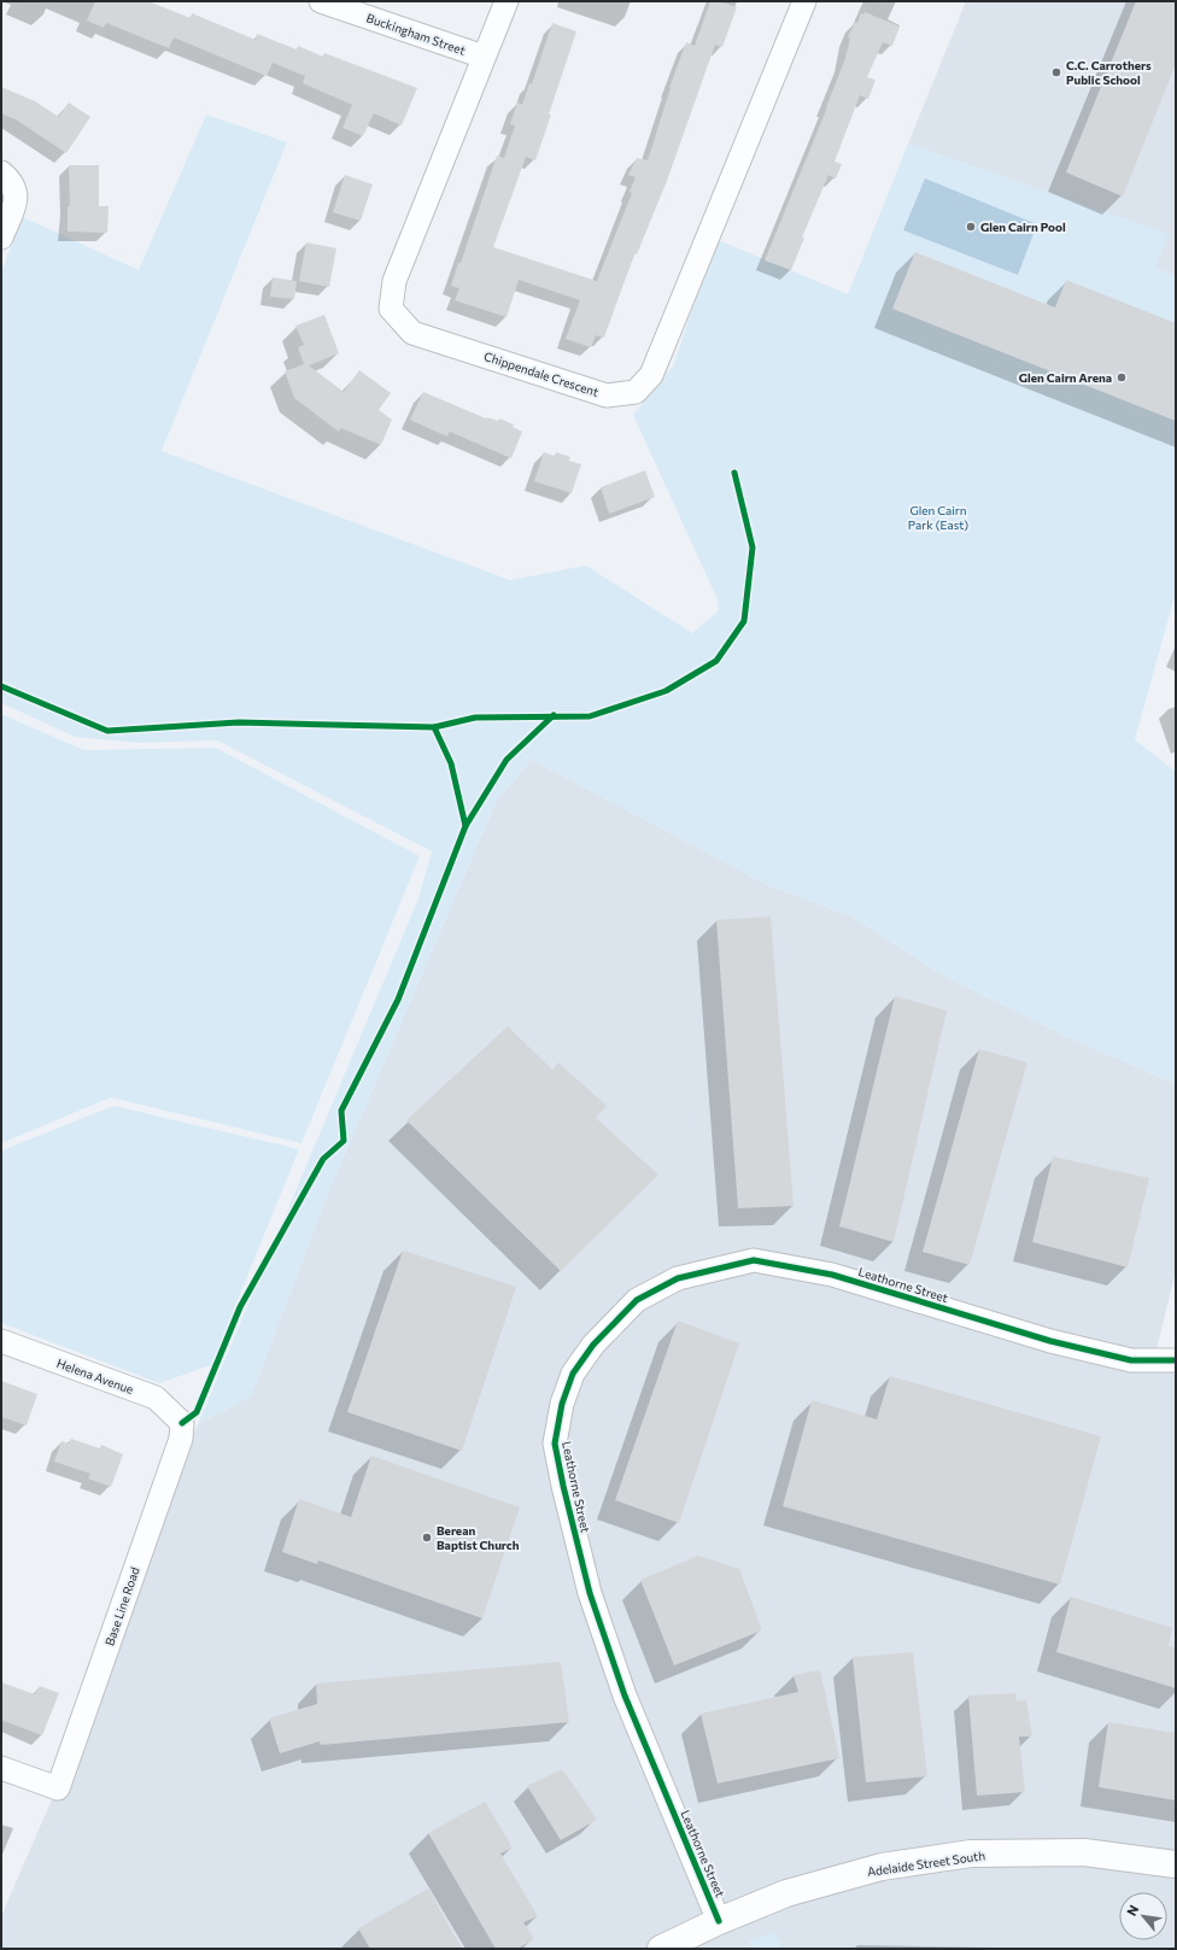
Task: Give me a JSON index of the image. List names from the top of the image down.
{
  "streets": {
    "main road": ["Adelaide Street South"],
    "street": [
      "Buckingham Street",
      "Chippendale Crescent",
      "Leathorne Street",
      "Helena Avenue",
      "Base Line Road"
    ]
  },
  "crossings": [
    ["Buckingham Street", "Chippendale Crescent"],
    ["Leathorne Street", "Adelaide Street South"],
    ["Helena Avenue", "Base Line Road"]
  ],
  "parks": ["Glen Cairn Park (East)"],
  "places": [
    "C.C. Carrothers Public School",
    "Glen Cairn Pool",
    "Glen Cairn Arena",
    "Berean Baptist Church"
  ],
  "north": "top left"
}
